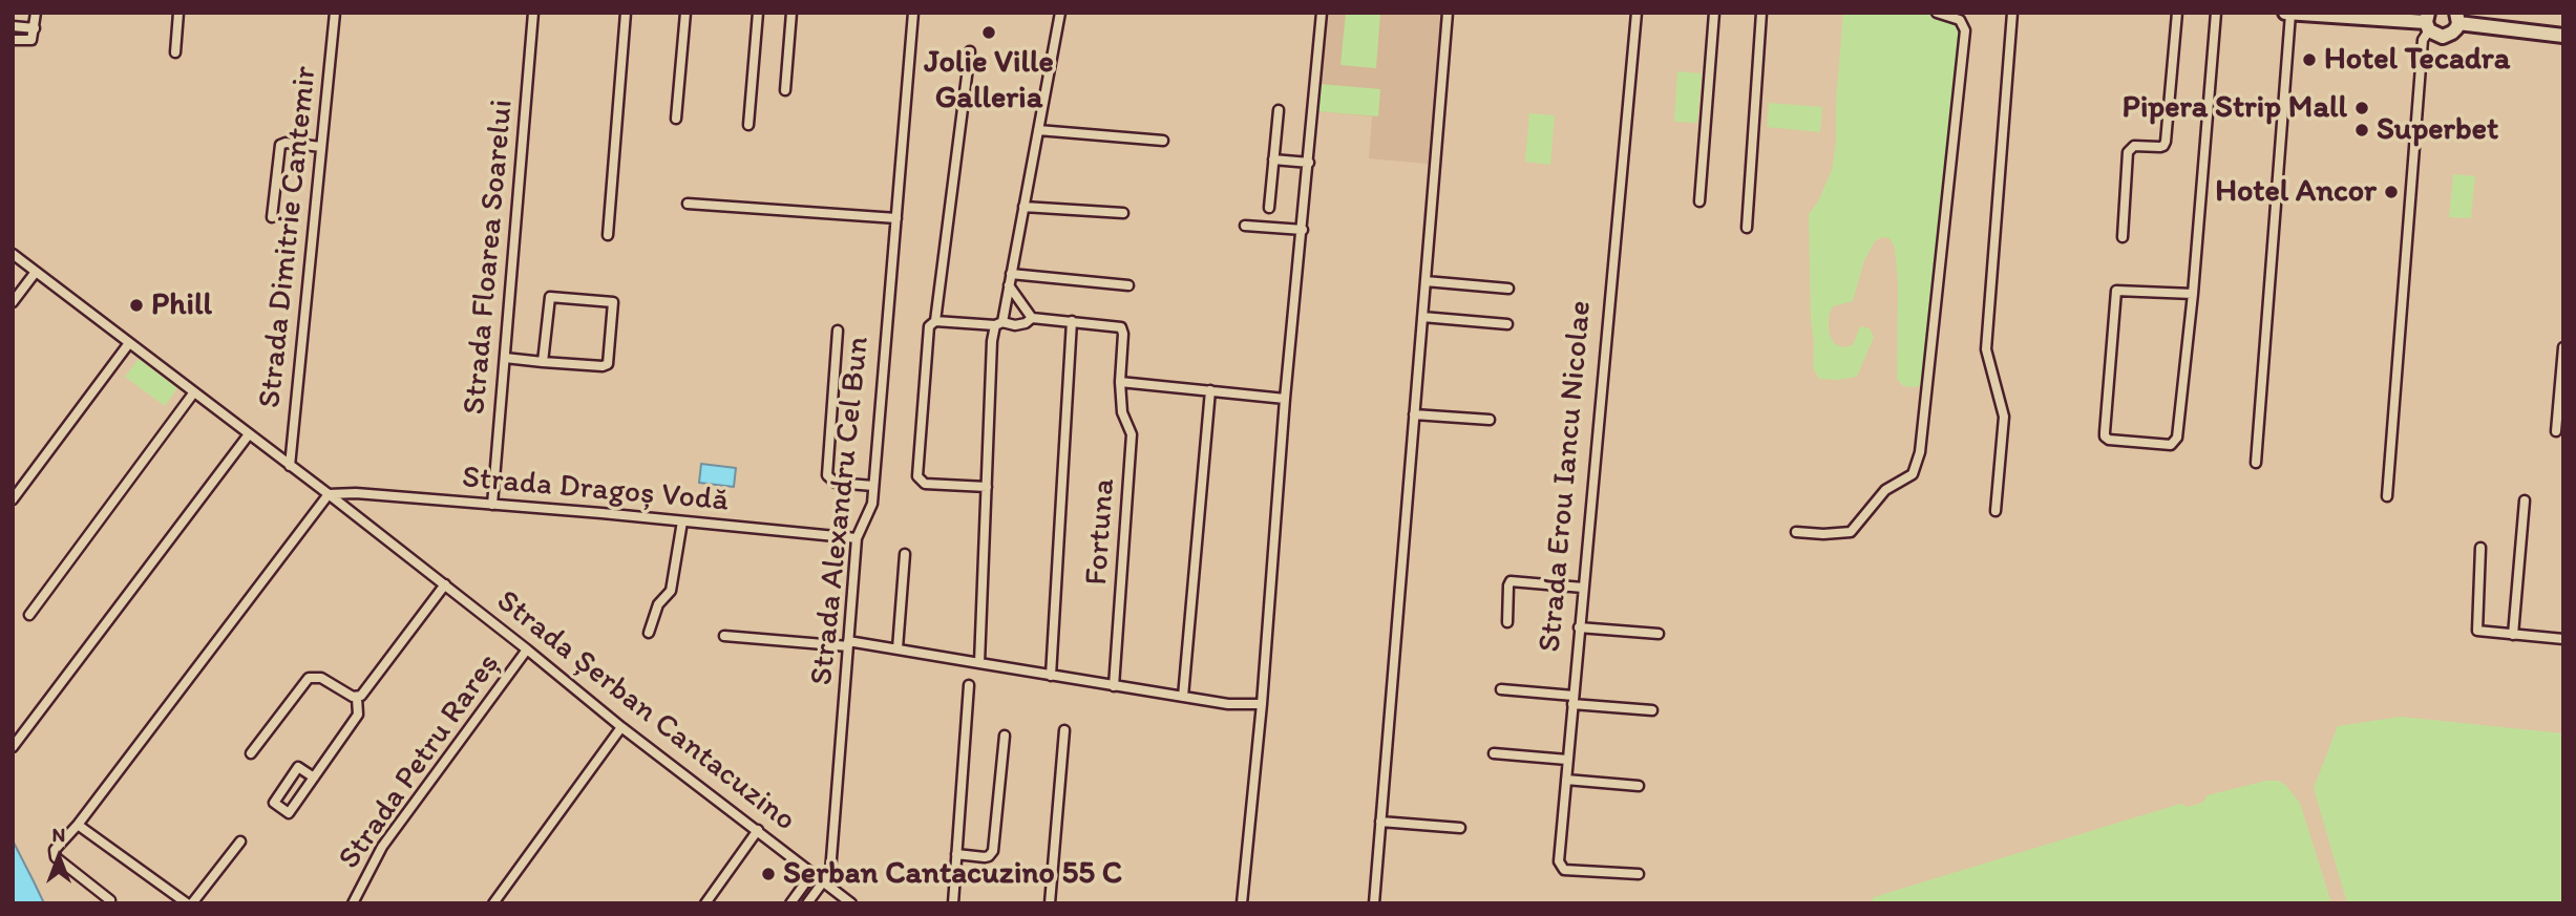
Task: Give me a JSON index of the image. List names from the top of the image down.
{
  "streets": {
    "street": [
      "Strada Dimitrie Cantemir",
      "Strada Floarea Soarelui",
      "Strada Erou Iancu Nicolae",
      "Strada Dragoș Vodă",
      "Strada Alexandru Cel Bun",
      "Fortuna",
      "Strada Șerban Cantacuzino",
      "Strada Petru Rareș"
    ]
  },
  "crossings": [
    ["Strada Dimitrie Cantemir", "Strada Șerban Cantacuzino"],
    ["Strada Floarea Soarelui", "Strada Dragoș Vodă"],
    ["Strada Dragoș Vodă", "Strada Alexandru Cel Bun"],
    ["Strada Dragoș Vodă", "Strada Șerban Cantacuzino"],
    ["Strada Alexandru Cel Bun", "Strada Șerban Cantacuzino"],
    ["Strada Șerban Cantacuzino", "Strada Petru Rareș"]
  ],
  "places": [
    "Jolie Ville Galleria",
    "Hotel Tecadra",
    "Pipera Strip Mall",
    "Superbet",
    "Hotel Ancor",
    "Phill",
    "Serban Cantacuzino 55 C"
  ],
  "north": "top"
}
